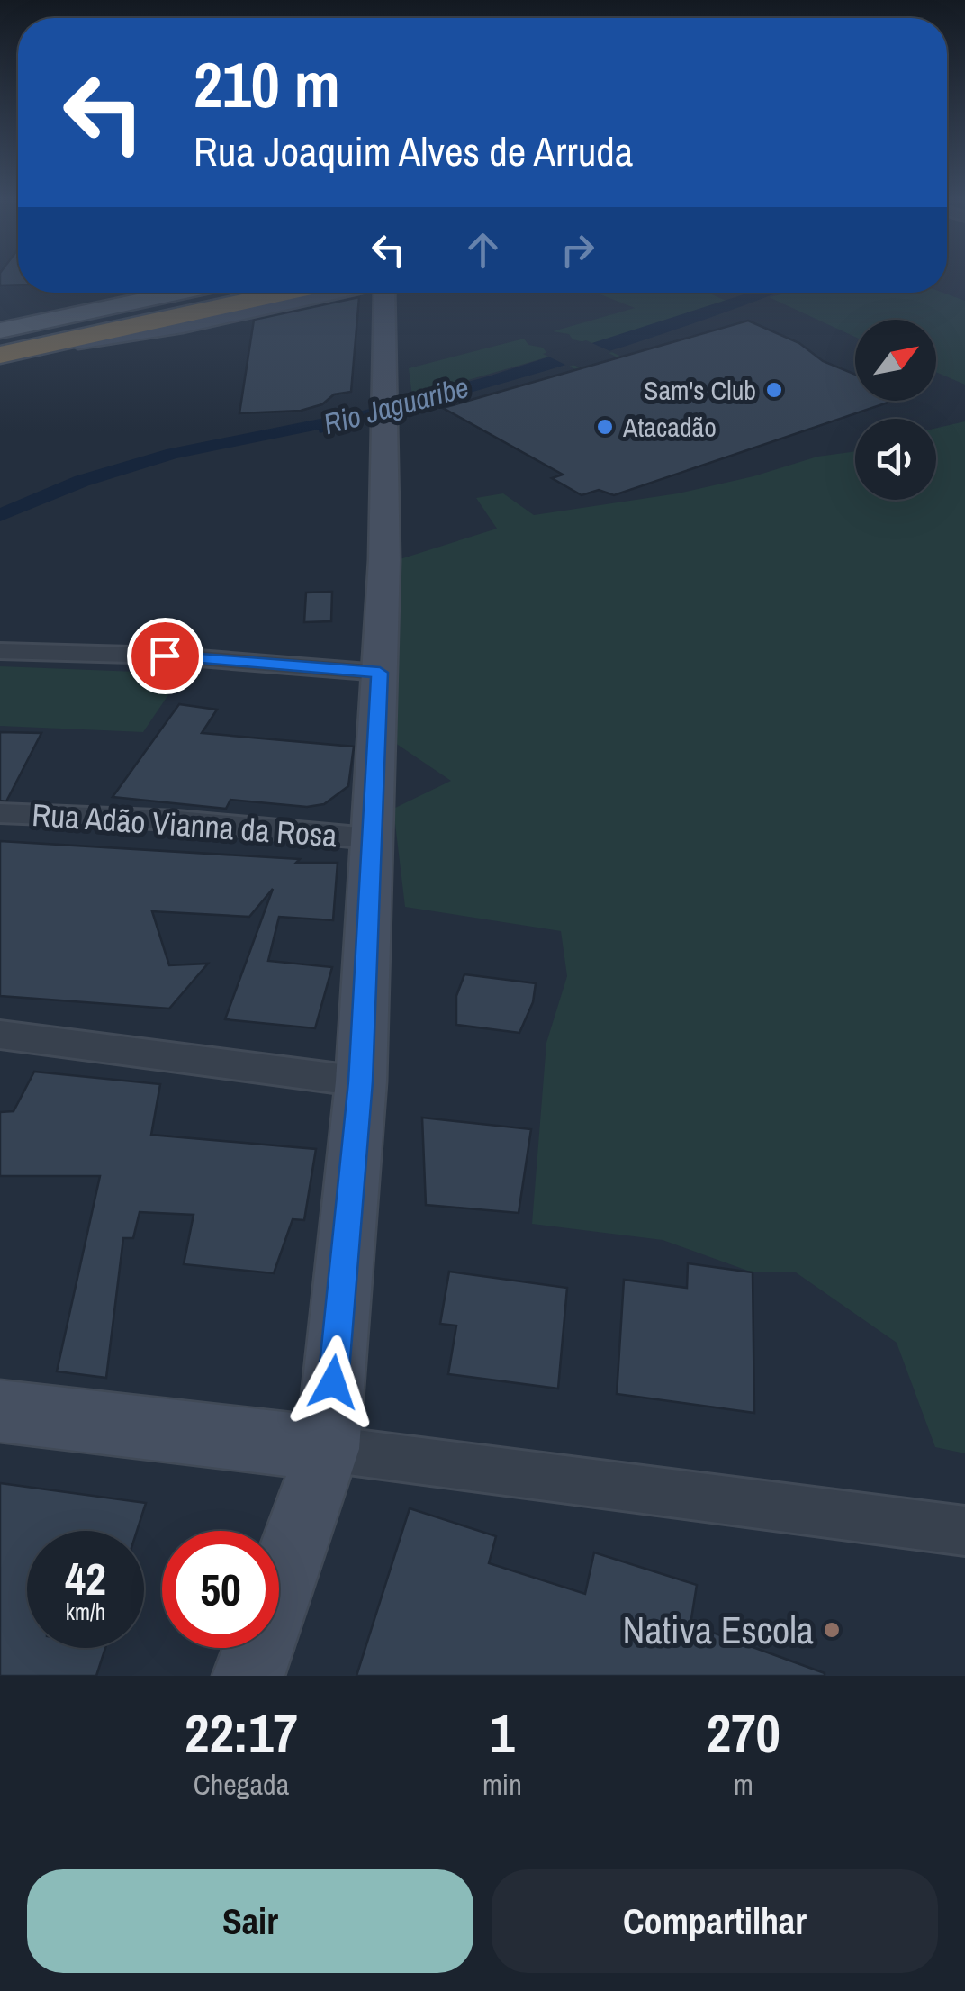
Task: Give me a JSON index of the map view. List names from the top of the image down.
{
  "streets": {
    "street": ["Rua Adão Vianna da Rosa"]
  },
  "water": ["Rio Jaguaribe"],
  "places": ["Sam's Club", "Atacadão", "Nativa Escola"],
  "north": "top right",
  "page": {
    "turn": ["210 m", "Rua Joaquim Alves de Arruda"],
    "speed": "42 km/h",
    "limit": "50",
    "eta": [
      "22:17",
      "Chegada",
      "1",
      "min",
      "270",
      "m"
    ],
    "buttons": ["Sair", "Compartilhar"]
  }
}
